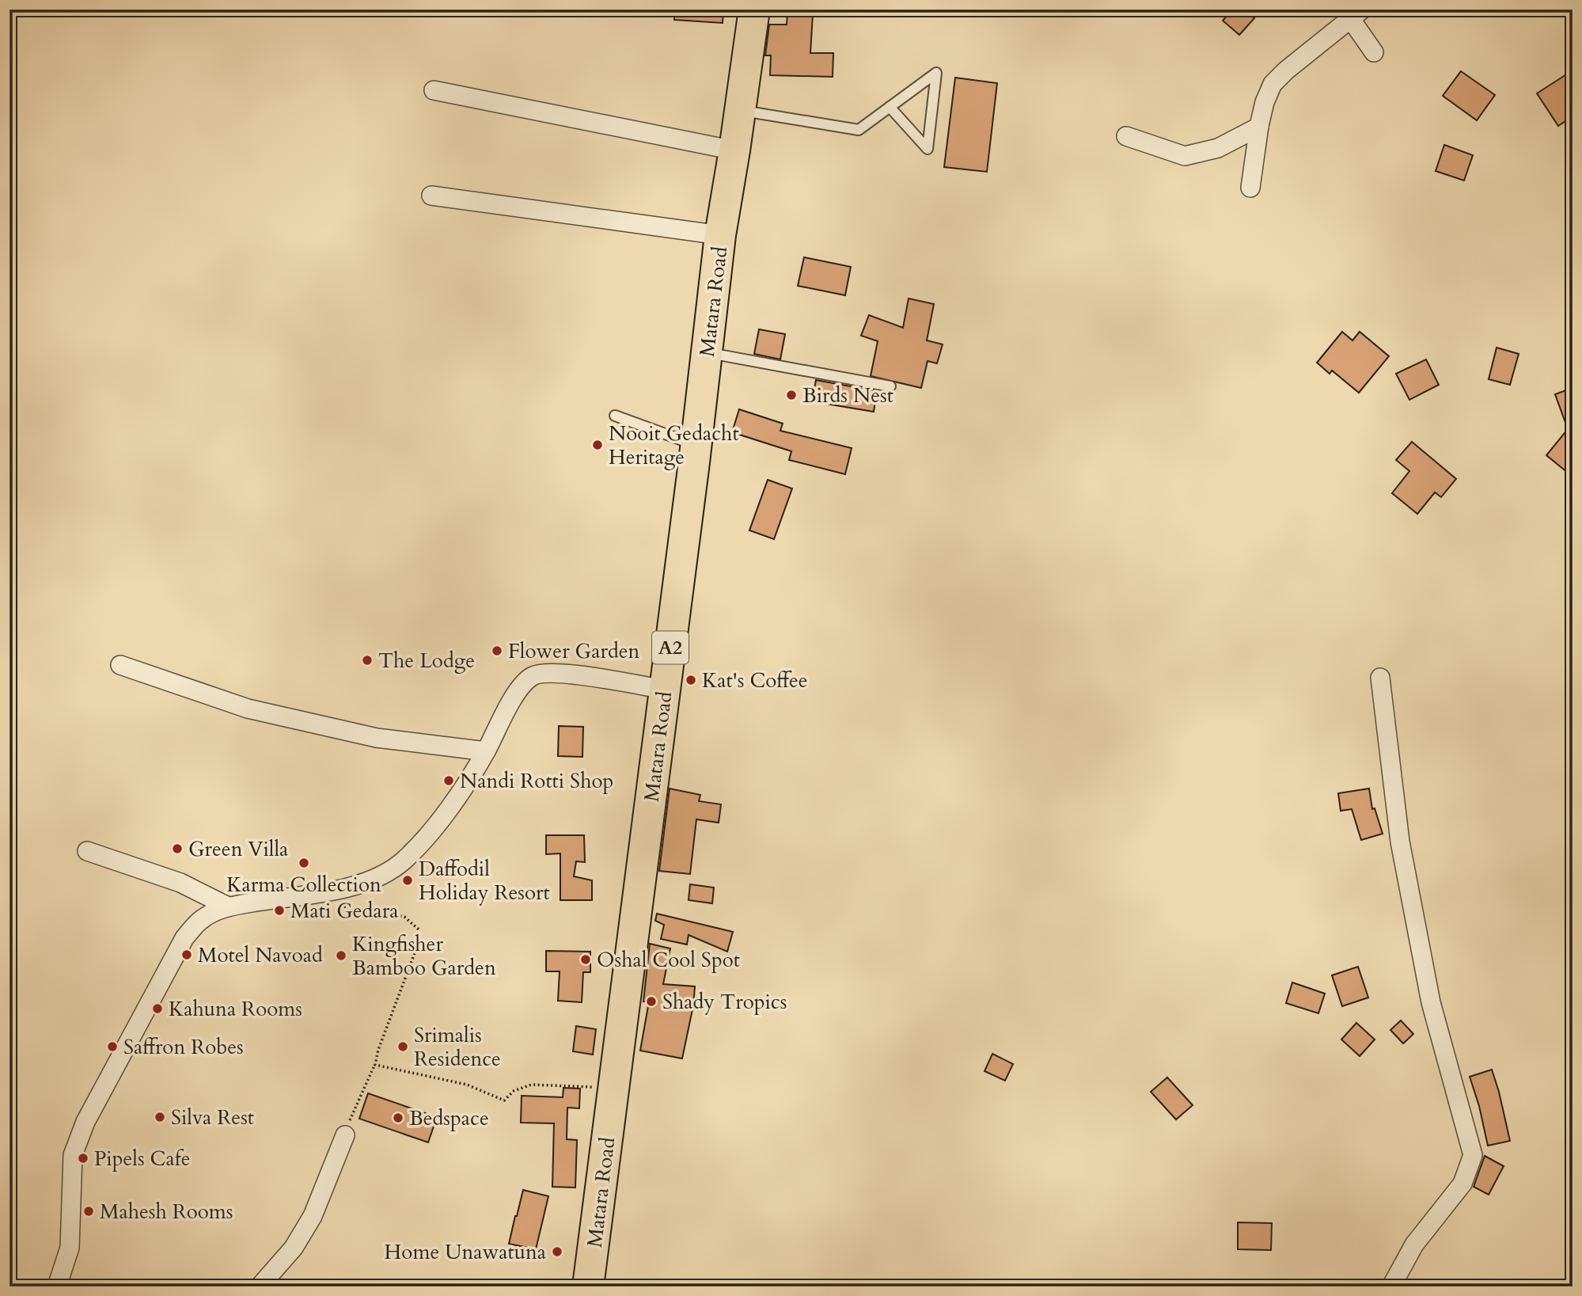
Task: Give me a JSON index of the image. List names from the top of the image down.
{
  "streets": {
    "highway": ["Matara Road", "A2"]
  },
  "places": [
    "Birds Nest",
    "Nooit Gedacht Heritage",
    "Flower Garden",
    "The Lodge",
    "Kat's Coffee",
    "Nandi Rotti Shop",
    "Green Villa",
    "Karma Collection",
    "Daffodil Holiday Resort",
    "Mati Gedara",
    "Motel Navoad",
    "Kingfisher Bamboo Garden",
    "Oshal Cool Spot",
    "Shady Tropics",
    "Kahuna Rooms",
    "Saffron Robes",
    "Srimalis Residence",
    "Silva Rest",
    "Bedspace",
    "Pipels Cafe",
    "Mahesh Rooms",
    "Home Unawatuna"
  ]
}
